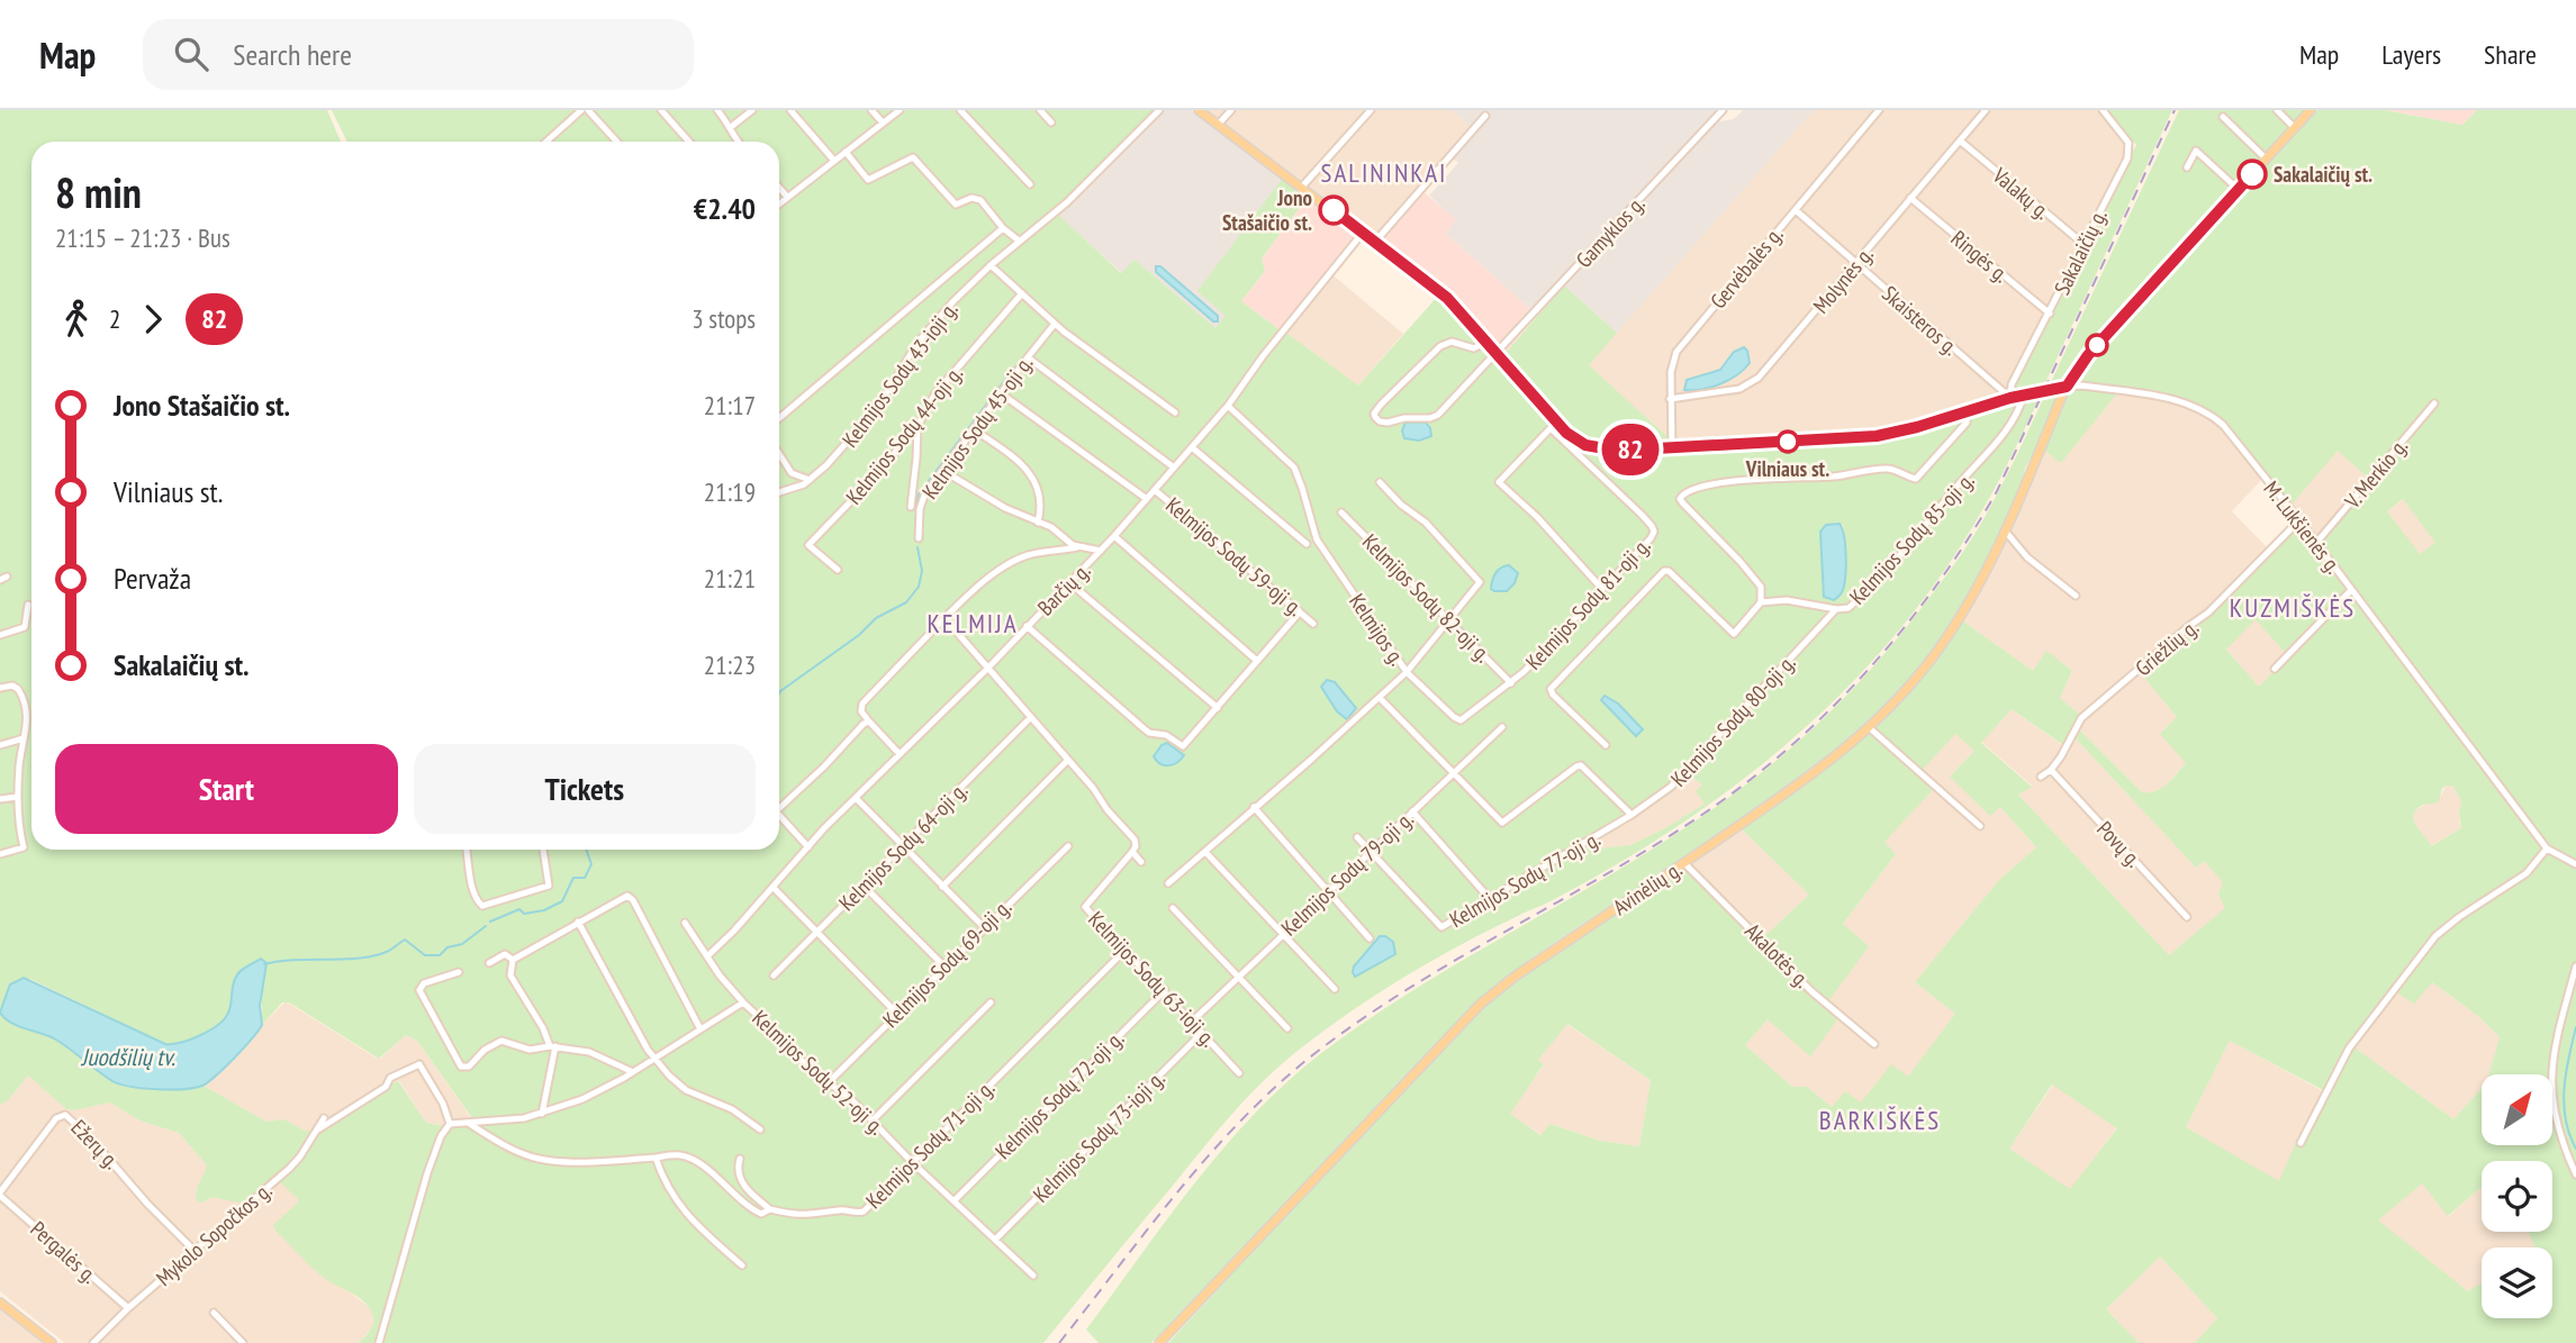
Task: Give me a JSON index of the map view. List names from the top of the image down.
{
  "streets": {
    "main road": ["Avinėlių g."],
    "street": [
      "Valakų g.",
      "Gamyklos g.",
      "Sakalaičių g.",
      "Ringės g.",
      "Gervėbalės g.",
      "Molynės g.",
      "Skaisteros g.",
      "Kelmijos Sodų 43-ioji g.",
      "Kelmijos Sodų 45-oji g.",
      "Kelmijos Sodų 44-oji g.",
      "V. Merkio g.",
      "M. Lukšienės g.",
      "Kelmijos Sodų 85-oji g.",
      "Kelmijos Sodų 59-oji g.",
      "Barčių g.",
      "Kelmijos Sodų 82-oji g.",
      "Kelmijos Sodų 81-oji g.",
      "Kelmijos g.",
      "Griežlių g.",
      "Kelmijos Sodų 80-oji g.",
      "Povų g.",
      "Kelmijos Sodų 64-oji g.",
      "Kelmijos Sodų 79-oji g.",
      "Kelmijos Sodų 77-oji g.",
      "Akalotės g.",
      "Kelmijos Sodų 69-oji g.",
      "Kelmijos Sodų 63-ioji g.",
      "Kelmijos Sodų 52-oji g.",
      "Kelmijos Sodų 72-oji g.",
      "Kelmijos Sodų 73-ioji g.",
      "Ežerų g.",
      "Kelmijos Sodų 71-oji g.",
      "Mykolo Sopočkos g.",
      "Pergalės g."
    ]
  },
  "crossings": [
    ["Valakų g.", "Sakalaičių g."],
    ["Valakų g.", "Molynės g."],
    ["Sakalaičių g.", "Ringės g."],
    ["Sakalaičių g.", "Skaisteros g."],
    ["Ringės g.", "Molynės g."],
    ["Gervėbalės g.", "Molynės g."],
    ["Gervėbalės g.", "Skaisteros g."],
    ["Molynės g.", "Skaisteros g."],
    ["V. Merkio g.", "M. Lukšienės g."],
    ["M. Lukšienės g.", "Griežlių g."],
    ["M. Lukšienės g.", "Avinėlių g."],
    ["Kelmijos Sodų 85-oji g.", "Kelmijos Sodų 80-oji g."],
    ["Kelmijos Sodų 59-oji g.", "Barčių g."],
    ["Barčių g.", "Kelmijos g."],
    ["Barčių g.", "Kelmijos Sodų 52-oji g."],
    ["Kelmijos Sodų 82-oji g.", "Kelmijos Sodų 81-oji g."],
    ["Kelmijos Sodų 81-oji g.", "Kelmijos g."],
    ["Griežlių g.", "Povų g."],
    ["Kelmijos Sodų 80-oji g.", "Kelmijos Sodų 77-oji g."],
    ["Kelmijos Sodų 79-oji g.", "Kelmijos Sodų 77-oji g."],
    ["Kelmijos Sodų 79-oji g.", "Kelmijos Sodų 63-ioji g."],
    ["Avinėlių g.", "Akalotės g."],
    ["Kelmijos Sodų 69-oji g.", "Kelmijos Sodų 52-oji g."],
    ["Kelmijos Sodų 63-ioji g.", "Kelmijos Sodų 72-oji g."],
    ["Kelmijos Sodų 63-ioji g.", "Kelmijos Sodų 73-ioji g."],
    ["Kelmijos Sodų 63-ioji g.", "Kelmijos Sodų 71-oji g."],
    ["Kelmijos Sodų 52-oji g.", "Kelmijos Sodų 72-oji g."],
    ["Kelmijos Sodų 52-oji g.", "Kelmijos Sodų 73-ioji g."],
    ["Kelmijos Sodų 52-oji g.", "Kelmijos Sodų 71-oji g."],
    ["Ežerų g.", "Mykolo Sopočkos g."],
    ["Ežerų g.", "Pergalės g."],
    ["Mykolo Sopočkos g.", "Pergalės g."]
  ],
  "districts": [
    "SALININKAI",
    "KUZMIŠKĖS",
    "KELMIJA",
    "BARKIŠKĖS"
  ],
  "water": ["Juodšilių tv."],
  "places": ["Sakalaičių st.", "Jono Stašaičio st.", "Vilniaus st."],
  "lines": ["bus line 82"],
  "north": "top right",
  "page": {
    "header": "Map",
    "search": "Search here",
    "nav": ["Map", "Layers", "Share"],
    "on_map": "82",
    "heading": ["8 min", "21:15 – 21:23 · Bus", "€2.40"],
    "legs": ["2", "82", "3 stops"],
    "list": [
      {
        "name": "Jono Stašaičio st.",
        "value": "21:17"
      },
      {
        "name": "Vilniaus st.",
        "value": "21:19"
      },
      {
        "name": "Pervaža",
        "value": "21:21"
      },
      {
        "name": "Sakalaičių st.",
        "value": "21:23"
      }
    ],
    "buttons": ["Start", "Tickets"]
  }
}
